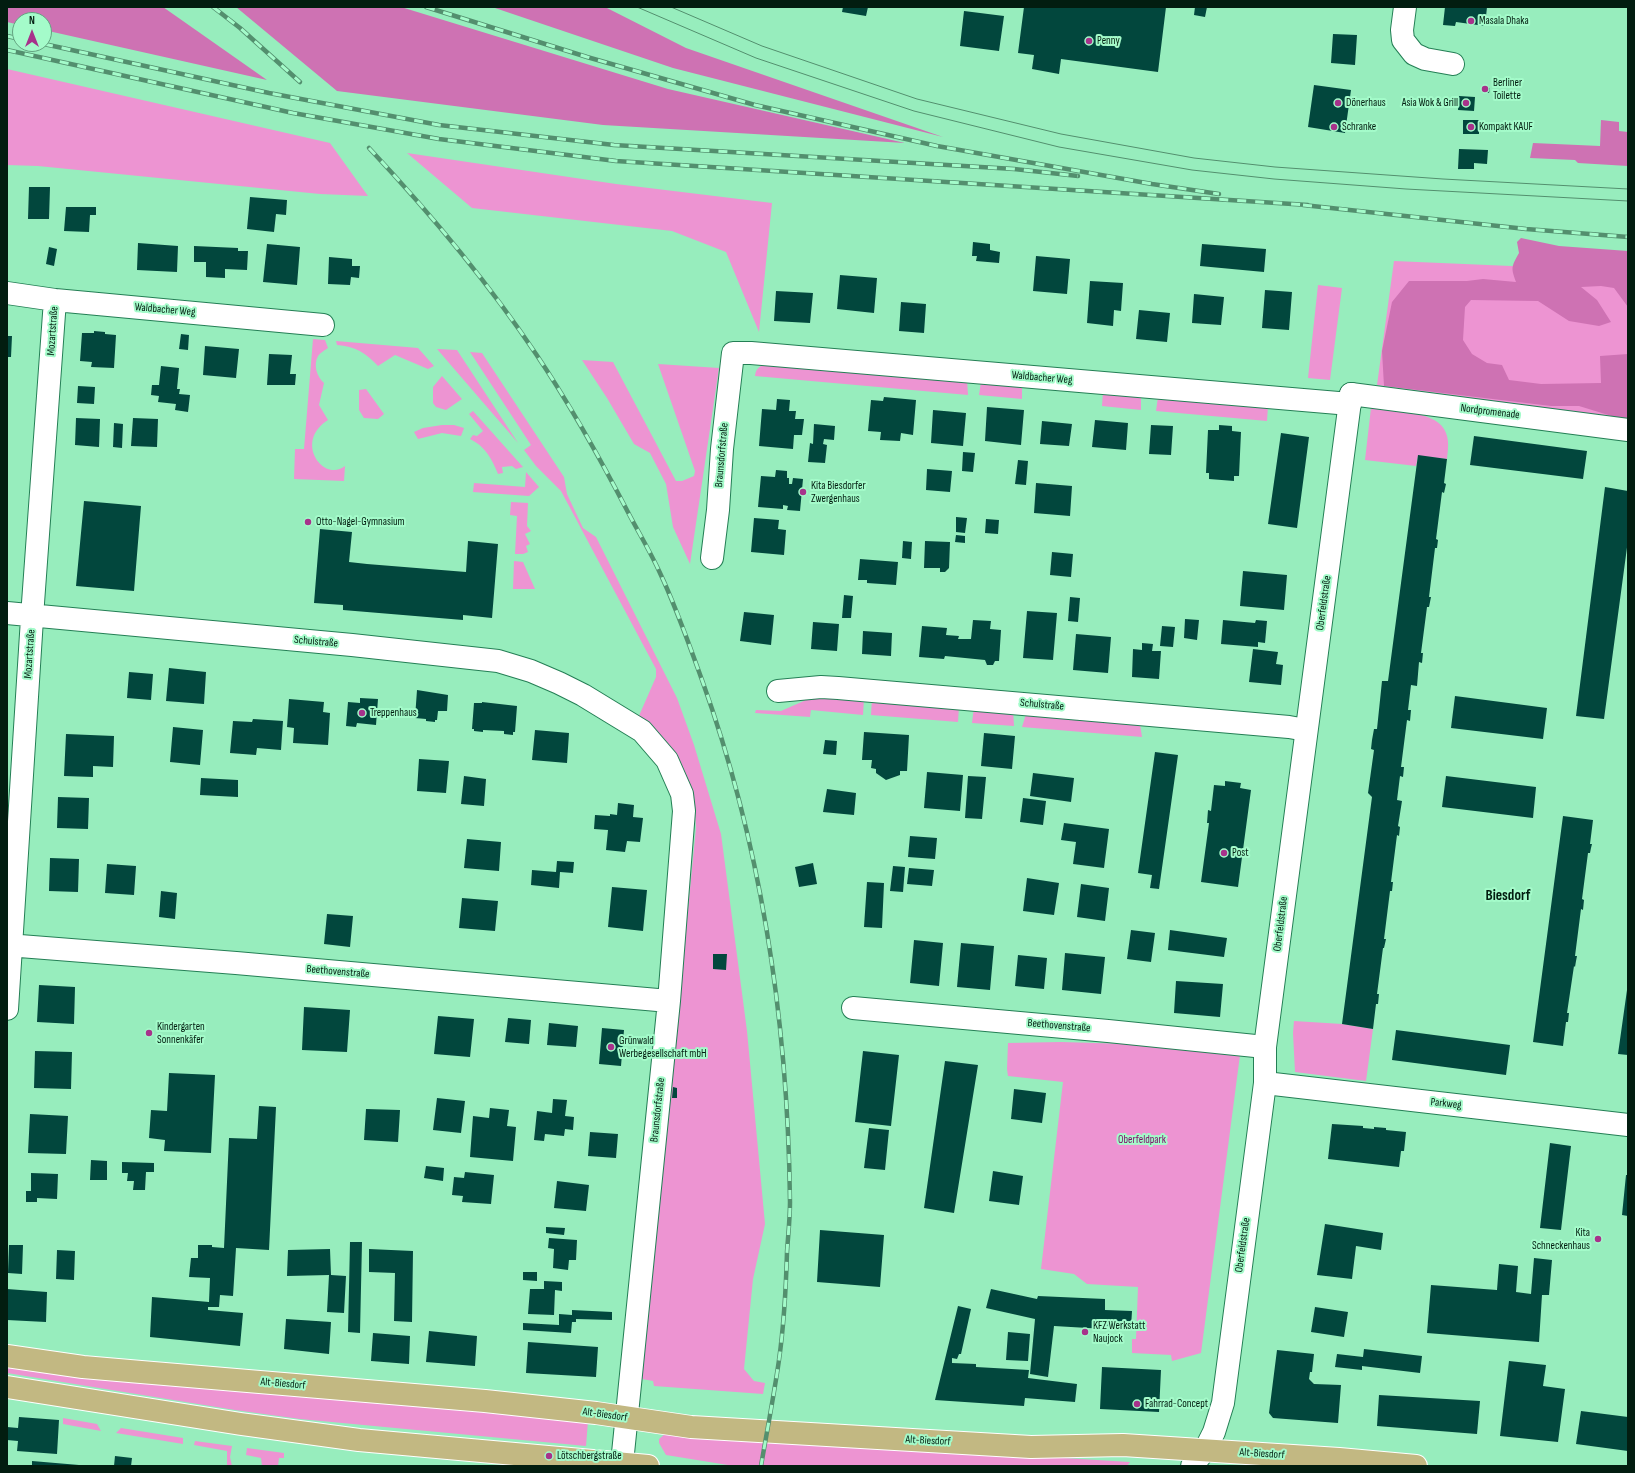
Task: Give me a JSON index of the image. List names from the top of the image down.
{
  "streets": {
    "main road": ["Alt-Biesdorf"],
    "street": [
      "Waldbacher Weg",
      "Mozartstraße",
      "Nordpromenade",
      "Braunsdorfstraße",
      "Oberfeldstraße",
      "Schulstraße",
      "Beethovenstraße",
      "Parkweg"
    ]
  },
  "crossings": [
    ["Waldbacher Weg", "Mozartstraße"],
    ["Waldbacher Weg", "Nordpromenade"],
    ["Waldbacher Weg", "Braunsdorfstraße"],
    ["Waldbacher Weg", "Oberfeldstraße"],
    ["Mozartstraße", "Schulstraße"],
    ["Mozartstraße", "Beethovenstraße"],
    ["Nordpromenade", "Oberfeldstraße"],
    ["Braunsdorfstraße", "Schulstraße"],
    ["Braunsdorfstraße", "Beethovenstraße"],
    ["Braunsdorfstraße", "Alt-Biesdorf"],
    ["Oberfeldstraße", "Schulstraße"],
    ["Oberfeldstraße", "Beethovenstraße"],
    ["Oberfeldstraße", "Parkweg"],
    ["Oberfeldstraße", "Alt-Biesdorf"]
  ],
  "districts": ["Biesdorf"],
  "parks": ["Oberfeldpark"],
  "places": [
    "Masala Dhaka",
    "Penny",
    "Berliner Toilette",
    "Dönerhaus",
    "Asia Wok & Grill",
    "Schranke",
    "Kompakt KAUF",
    "Kita Biesdorfer Zwergenhaus",
    "Otto-Nagel-Gymnasium",
    "Treppenhaus",
    "Post",
    "Kindergarten Sonnenkäfer",
    "Grünwald Werbegesellschaft mbH",
    "Kita Schneckenhaus",
    "KFZ Werkstatt Naujock",
    "Fahrrad-Concept",
    "Lötschbergstraße"
  ],
  "north": "top"
}
